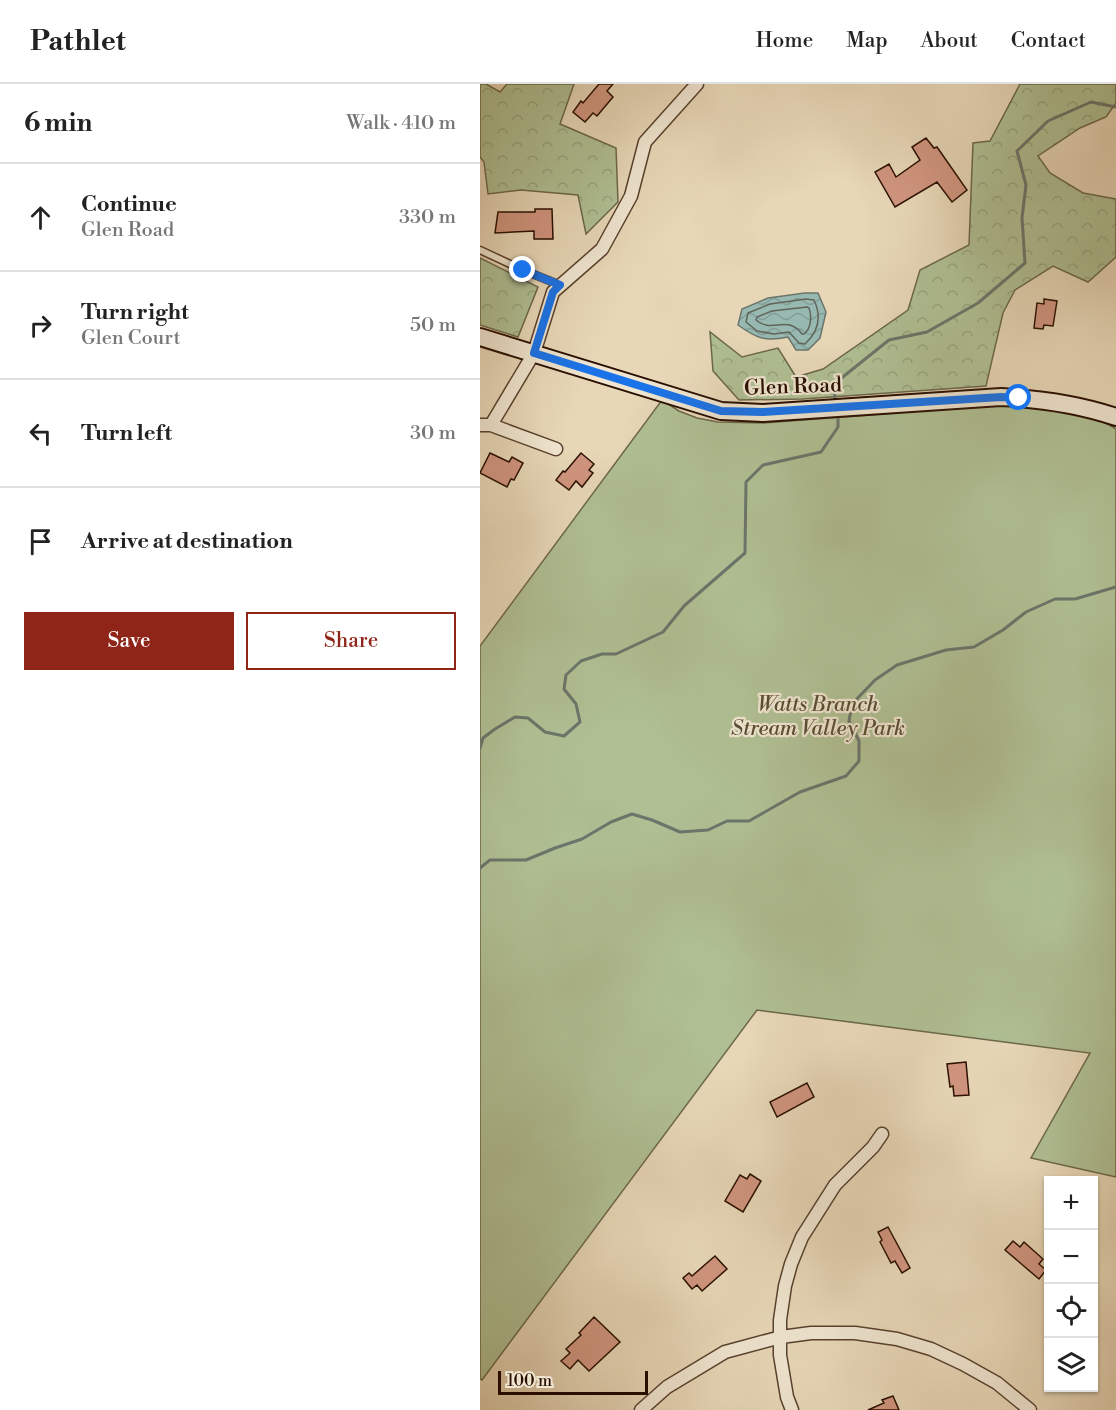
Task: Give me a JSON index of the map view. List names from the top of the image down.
{
  "streets": {
    "main road": ["Glen Road"]
  },
  "parks": ["Watts Branch Stream Valley Park"],
  "scale_bar": "100 m",
  "page": {
    "header": "Pathlet",
    "nav": [
      "Home",
      "Map",
      "About",
      "Contact"
    ],
    "heading": ["6 min", "Walk · 410 m"],
    "list": [
      ["Continue", "Glen Road", "330 m"],
      ["Turn right", "Glen Court", "50 m"],
      ["Turn left", "30 m"],
      "Arrive at destination"
    ],
    "buttons": ["Save", "Share"],
    "map_buttons": ["+", "−"],
    "scale": "100 m"
  }
}
